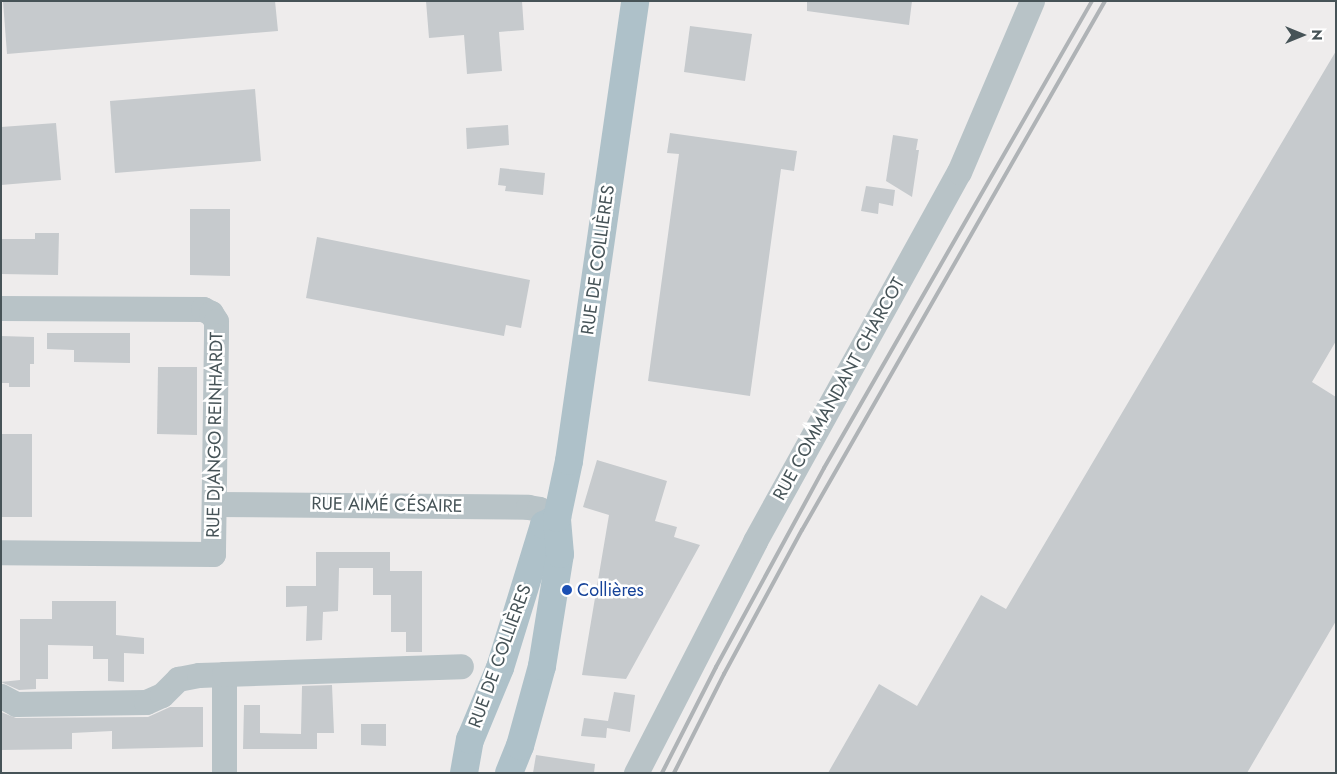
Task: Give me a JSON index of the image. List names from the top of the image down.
{
  "streets": {
    "main road": ["RUE DE COLLIÈRES"],
    "street": ["RUE COMMANDANT CHARCOT", "RUE DJANGO REINHARDT", "RUE AIMÉ CÉSAIRE"]
  },
  "crossings": [
    ["RUE DE COLLIÈRES", "RUE AIMÉ CÉSAIRE"],
    ["RUE DJANGO REINHARDT", "RUE AIMÉ CÉSAIRE"]
  ],
  "places": ["Collières"],
  "north": "right"
}
